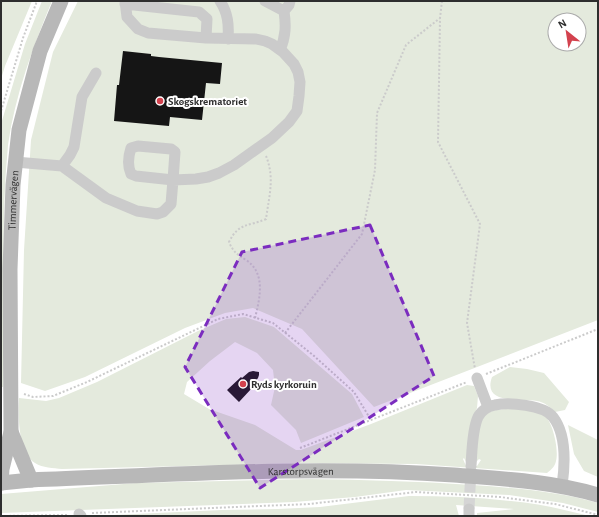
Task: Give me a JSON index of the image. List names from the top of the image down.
{
  "streets": {
    "main road": ["Timmervägen", "Karstorpsvägen"]
  },
  "crossings": [
    ["Timmervägen", "Karstorpsvägen"]
  ],
  "places": ["Skogskrematoriet", "Ryds kyrkoruin"],
  "north": "top left"
}
